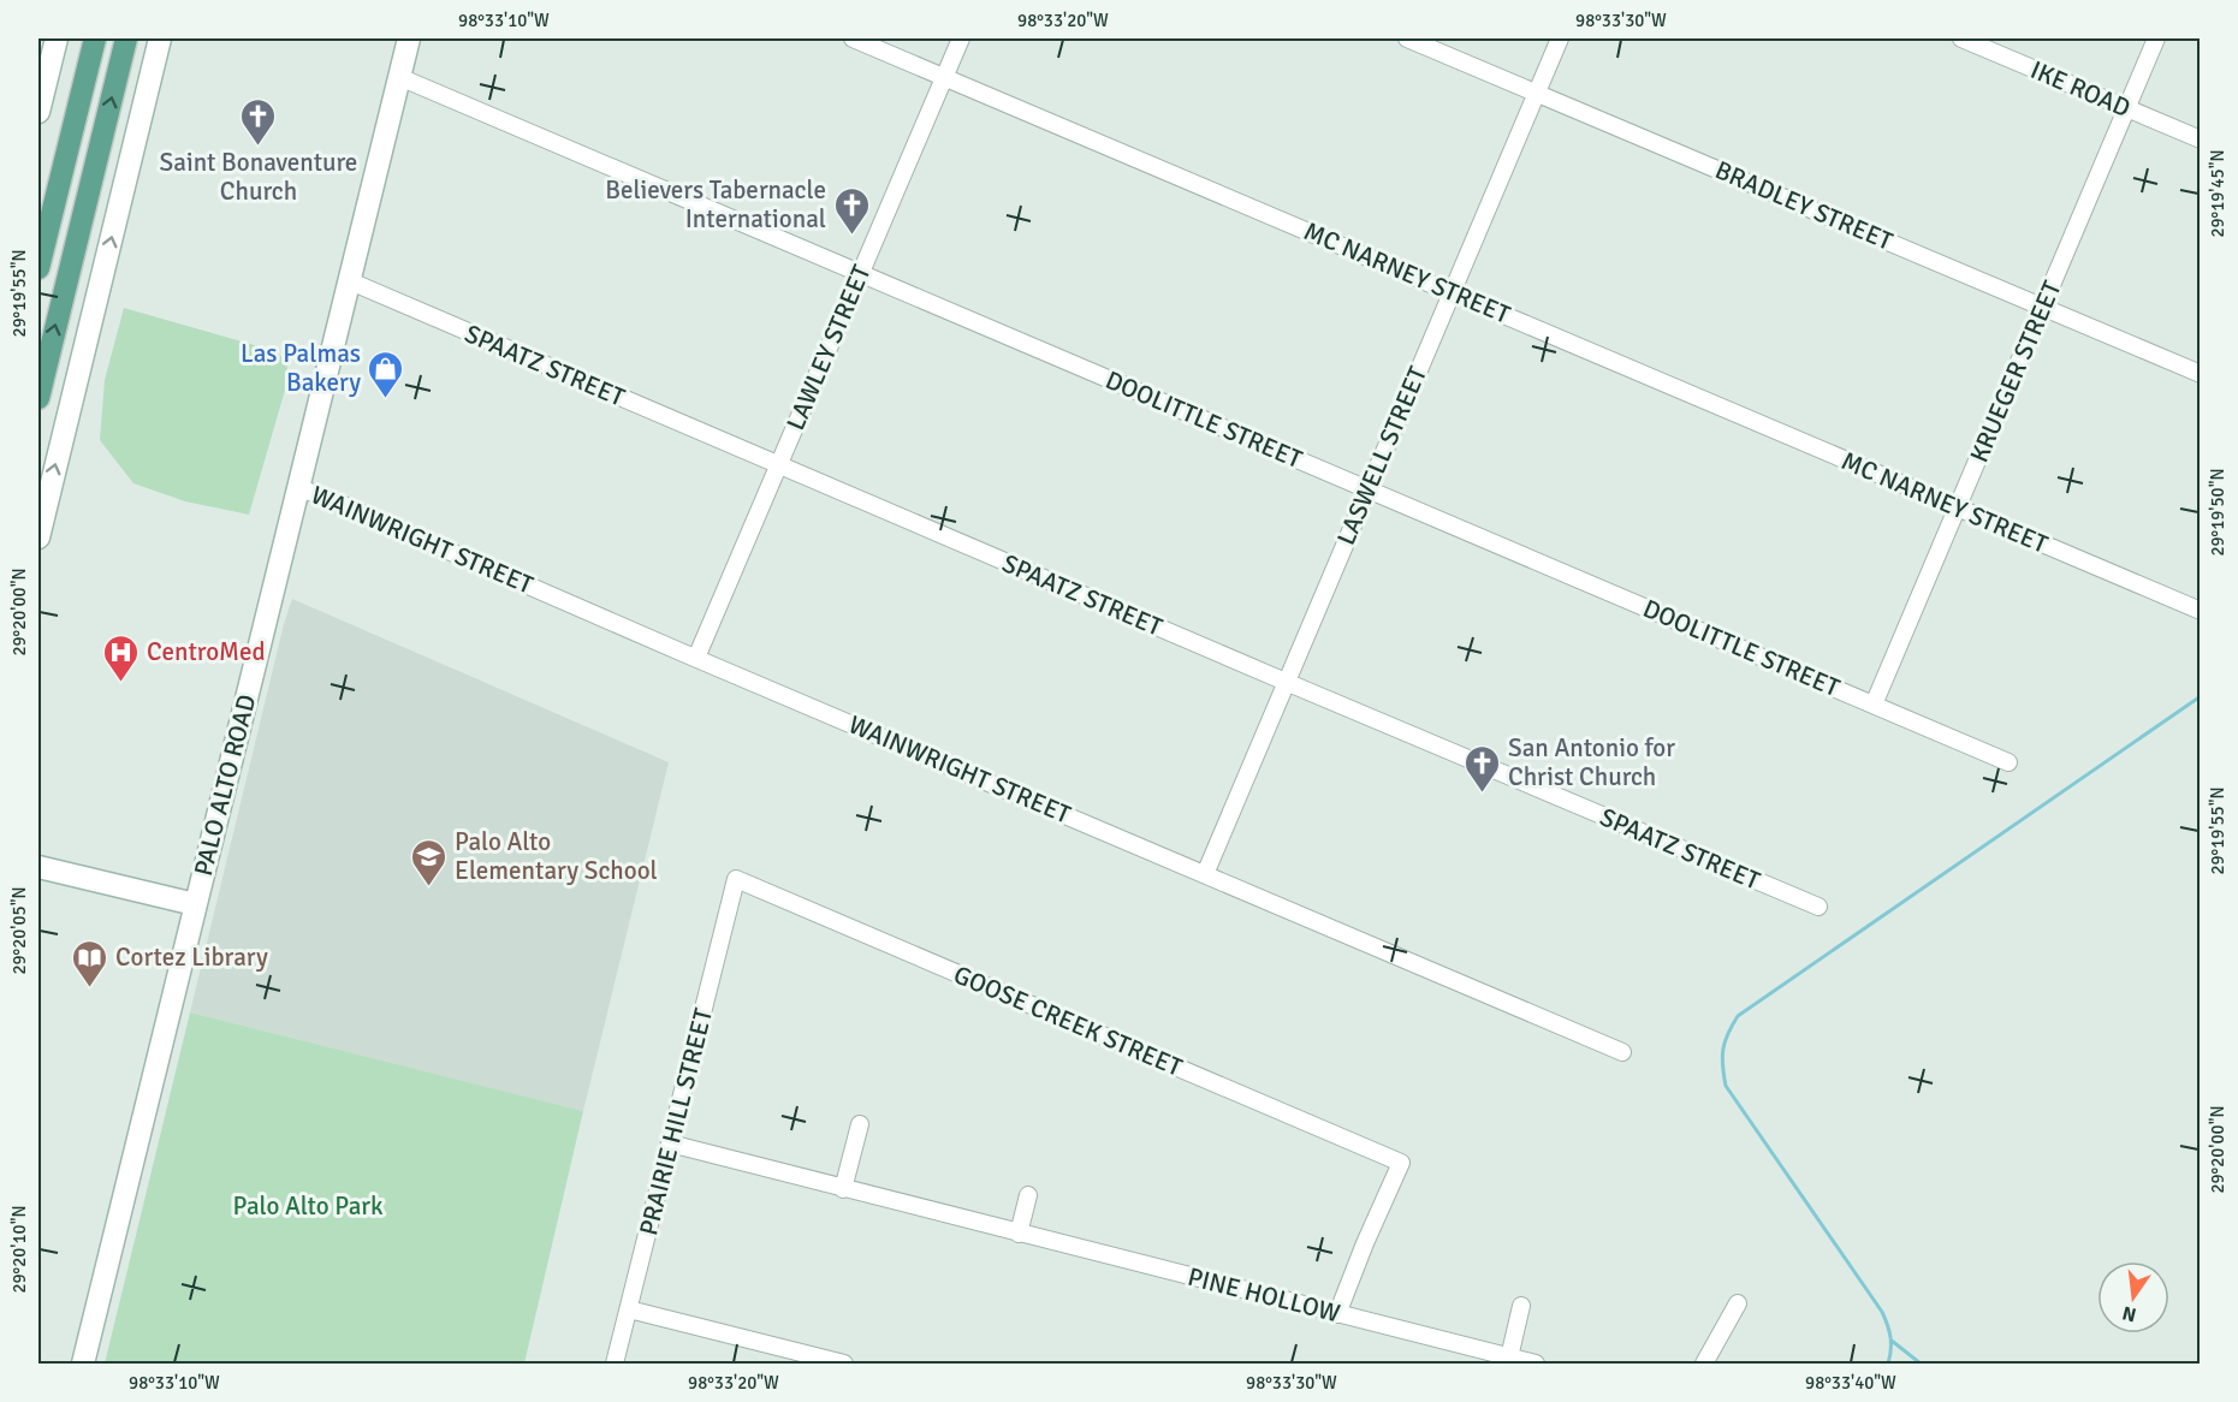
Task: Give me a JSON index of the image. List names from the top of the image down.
{
  "streets": {
    "street": [
      "IKE ROAD",
      "BRADLEY STREET",
      "MC NARNEY STREET",
      "LAWLEY STREET",
      "SPAATZ STREET",
      "KRUEGER STREET",
      "DOOLITTLE STREET",
      "LASWELL STREET",
      "WAINWRIGHT STREET",
      "PALO ALTO ROAD",
      "GOOSE CREEK STREET",
      "PRAIRIE HILL STREET",
      "PINE HOLLOW"
    ]
  },
  "crossings": [
    ["IKE ROAD", "KRUEGER STREET"],
    ["BRADLEY STREET", "KRUEGER STREET"],
    ["BRADLEY STREET", "LASWELL STREET"],
    ["MC NARNEY STREET", "LAWLEY STREET"],
    ["MC NARNEY STREET", "KRUEGER STREET"],
    ["MC NARNEY STREET", "LASWELL STREET"],
    ["LAWLEY STREET", "SPAATZ STREET"],
    ["LAWLEY STREET", "DOOLITTLE STREET"],
    ["LAWLEY STREET", "WAINWRIGHT STREET"],
    ["SPAATZ STREET", "LASWELL STREET"],
    ["SPAATZ STREET", "PALO ALTO ROAD"],
    ["KRUEGER STREET", "DOOLITTLE STREET"],
    ["DOOLITTLE STREET", "LASWELL STREET"],
    ["DOOLITTLE STREET", "PALO ALTO ROAD"],
    ["LASWELL STREET", "WAINWRIGHT STREET"],
    ["WAINWRIGHT STREET", "PALO ALTO ROAD"],
    ["GOOSE CREEK STREET", "PRAIRIE HILL STREET"],
    ["GOOSE CREEK STREET", "PINE HOLLOW"],
    ["PRAIRIE HILL STREET", "PINE HOLLOW"]
  ],
  "parks": ["Palo Alto Park"],
  "places": {
    "church": ["Saint Bonaventure Church", "Believers Tabernacle International", "San Antonio for Christ Church"],
    "shop": ["Las Palmas Bakery"],
    "hospital": ["CentroMed"],
    "school or university": ["Palo Alto Elementary School"],
    "library": ["Cortez Library"]
  },
  "north": "bottom",
  "coordinates": [
    "98°33'10\"W",
    "98°33'20\"W",
    "98°33'30\"W",
    "29°19'45\"N",
    "29°19'55\"N",
    "29°19'50\"N",
    "29°20'00\"N",
    "29°20'05\"N",
    "29°20'10\"N",
    "98°33'40\"W"
  ]
}
